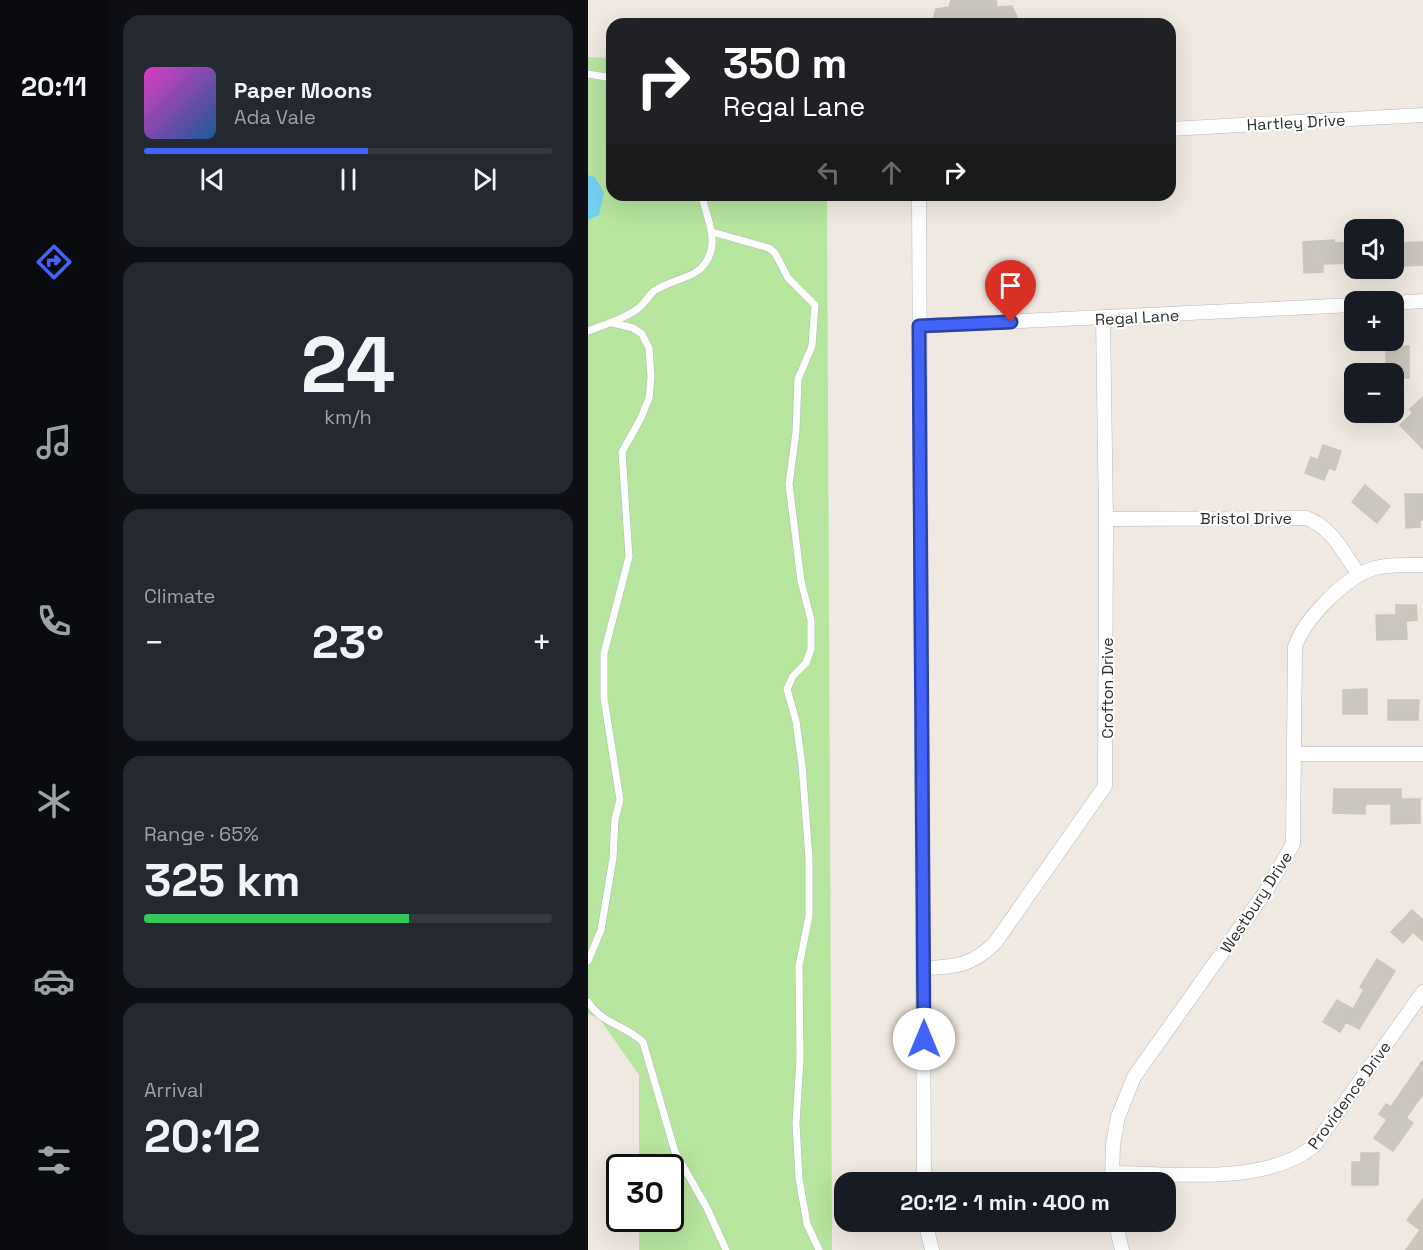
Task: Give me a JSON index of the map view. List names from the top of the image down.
{
  "streets": {
    "street": [
      "Hartley Drive",
      "Regal Lane",
      "Bristol Drive",
      "Crofton Drive",
      "Westbury Drive",
      "Providence Drive"
    ]
  },
  "crossings": [
    ["Regal Lane", "Crofton Drive"],
    ["Bristol Drive", "Crofton Drive"],
    ["Bristol Drive", "Westbury Drive"]
  ],
  "page": {
    "tabs": "20:11",
    "turn": ["350 m", "Regal Lane"],
    "song": ["Paper Moons", "Ada Vale"],
    "map_buttons": ["+", "−"],
    "tile": [
      ["24", "km/h"],
      "Climate",
      ["Range · 65%", "325 km"],
      ["Arrival", "20:12"]
    ],
    "heat": ["−", "23°", "+"],
    "limit": "30",
    "trip": "20:12 · 1 min · 400 m"
  }
}
